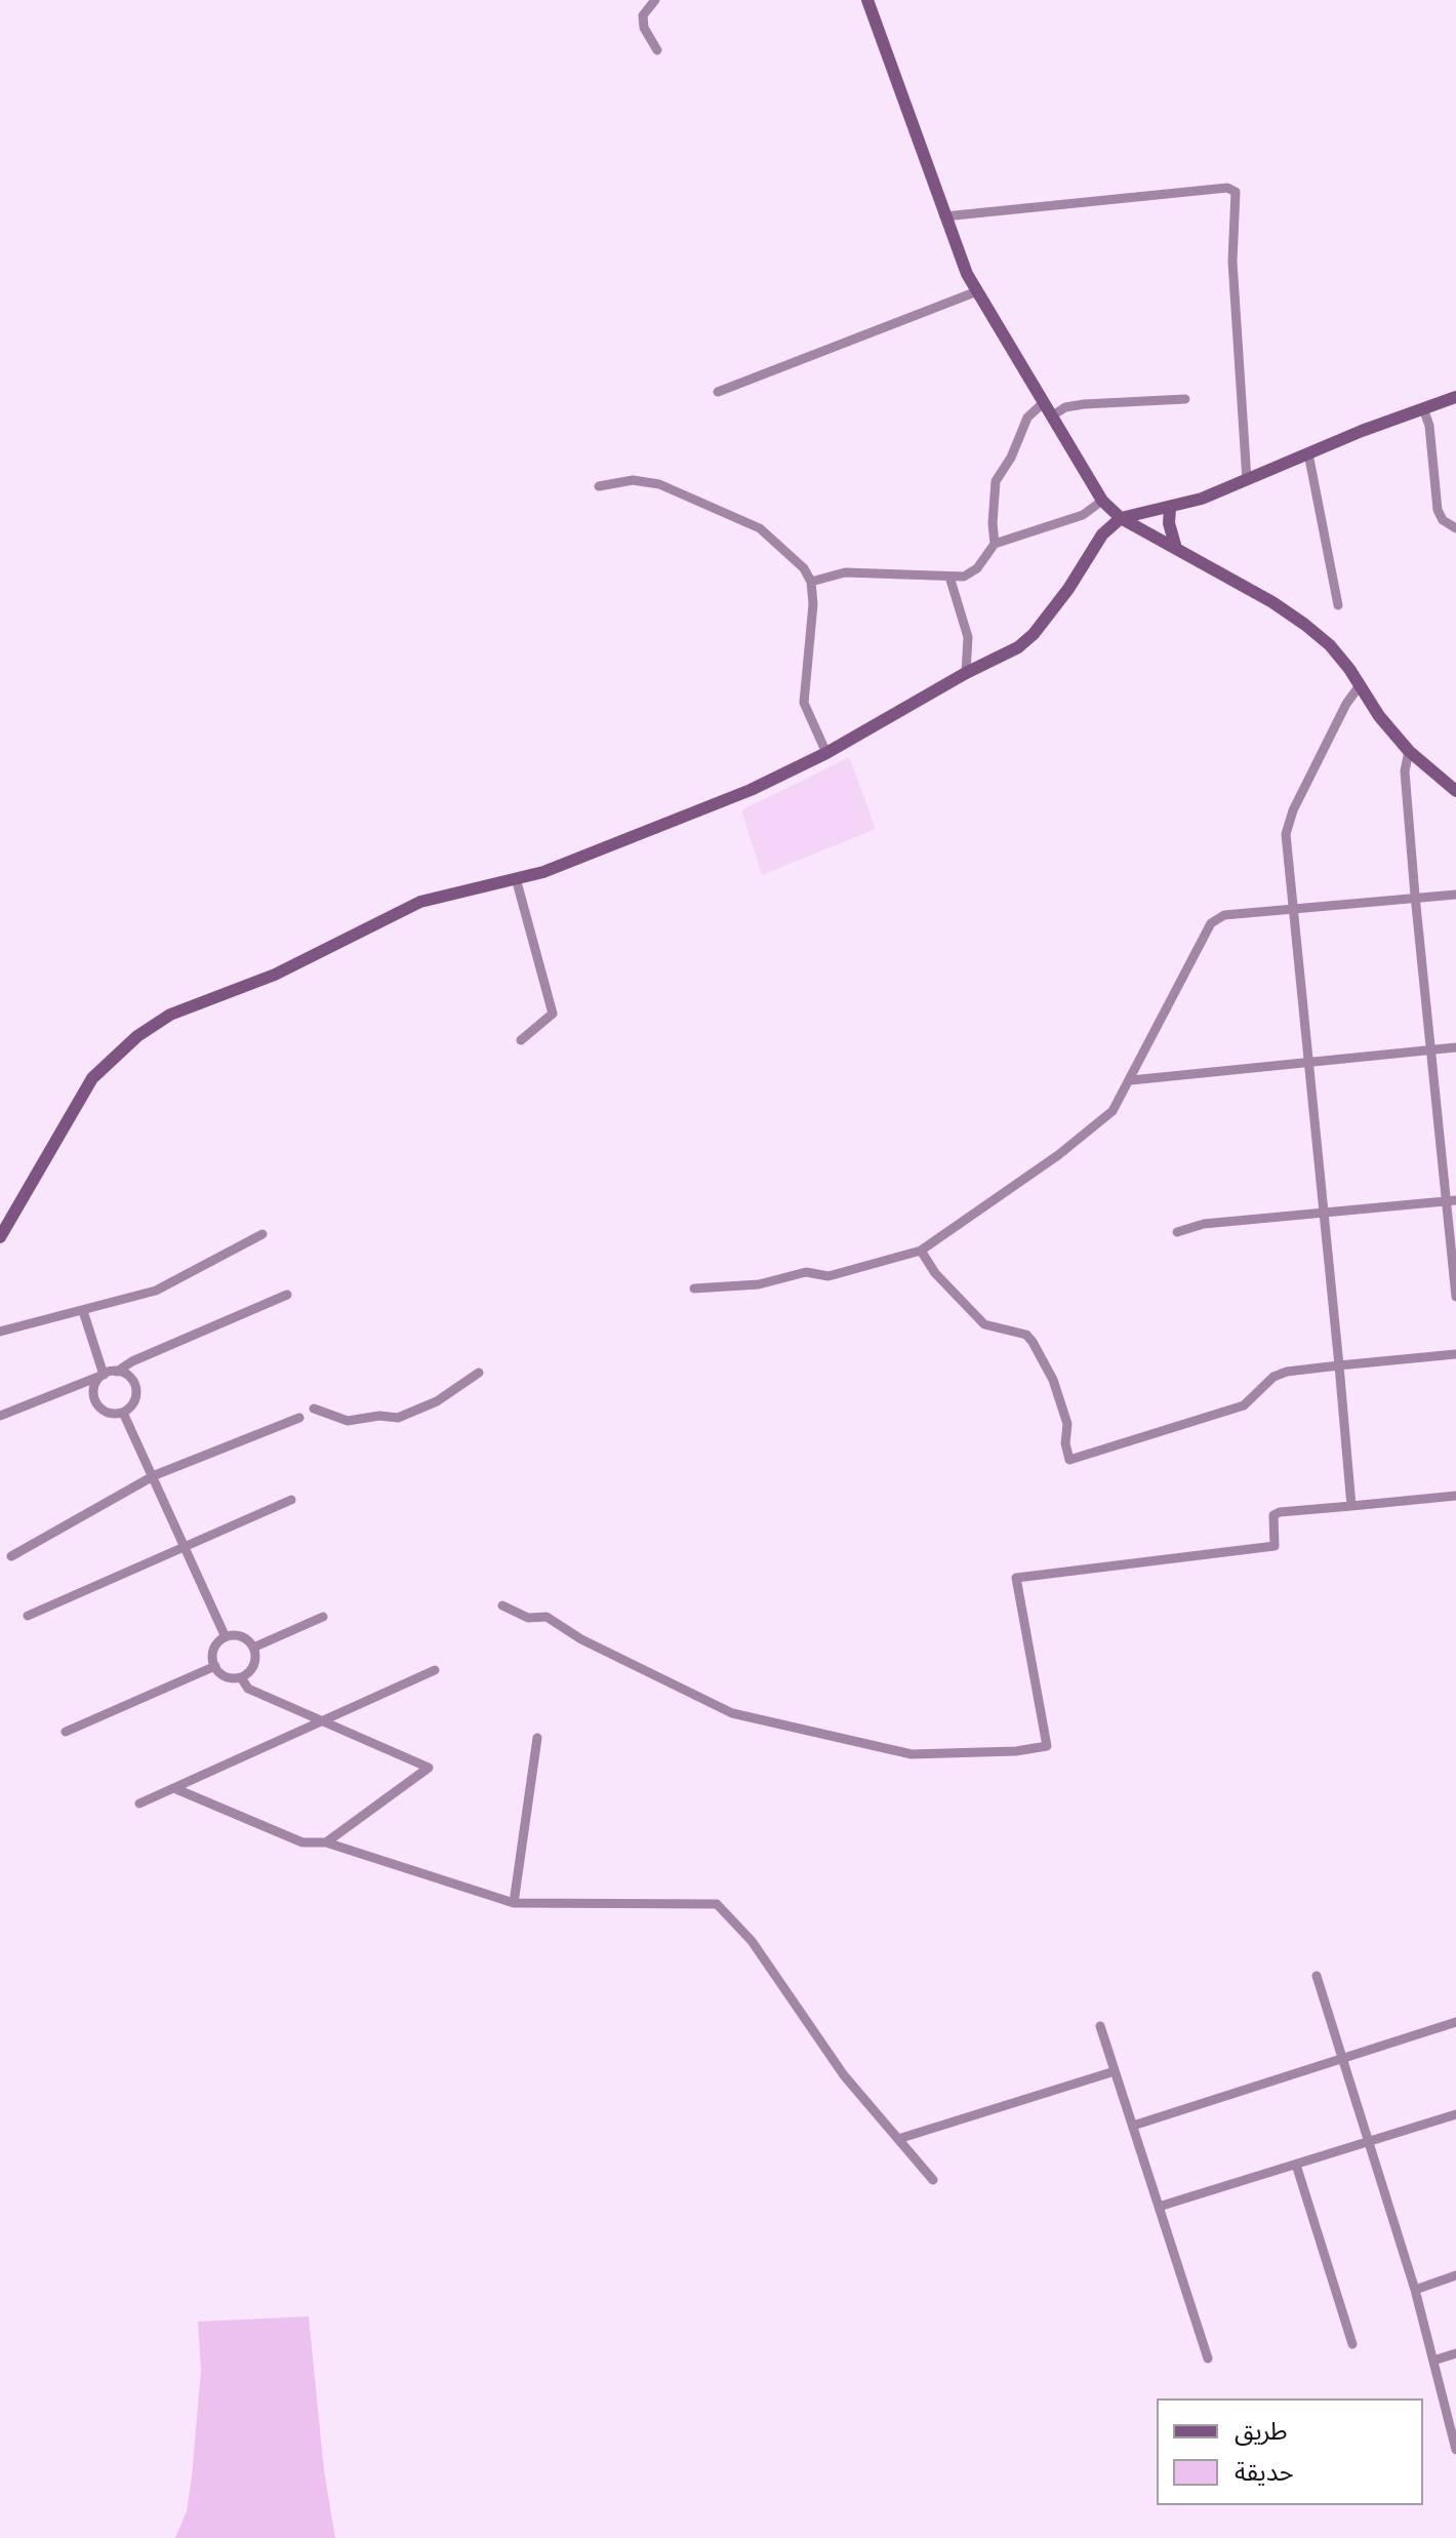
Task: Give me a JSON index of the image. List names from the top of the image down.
{
  "legend": ["طريق", "حديقة"]
}
